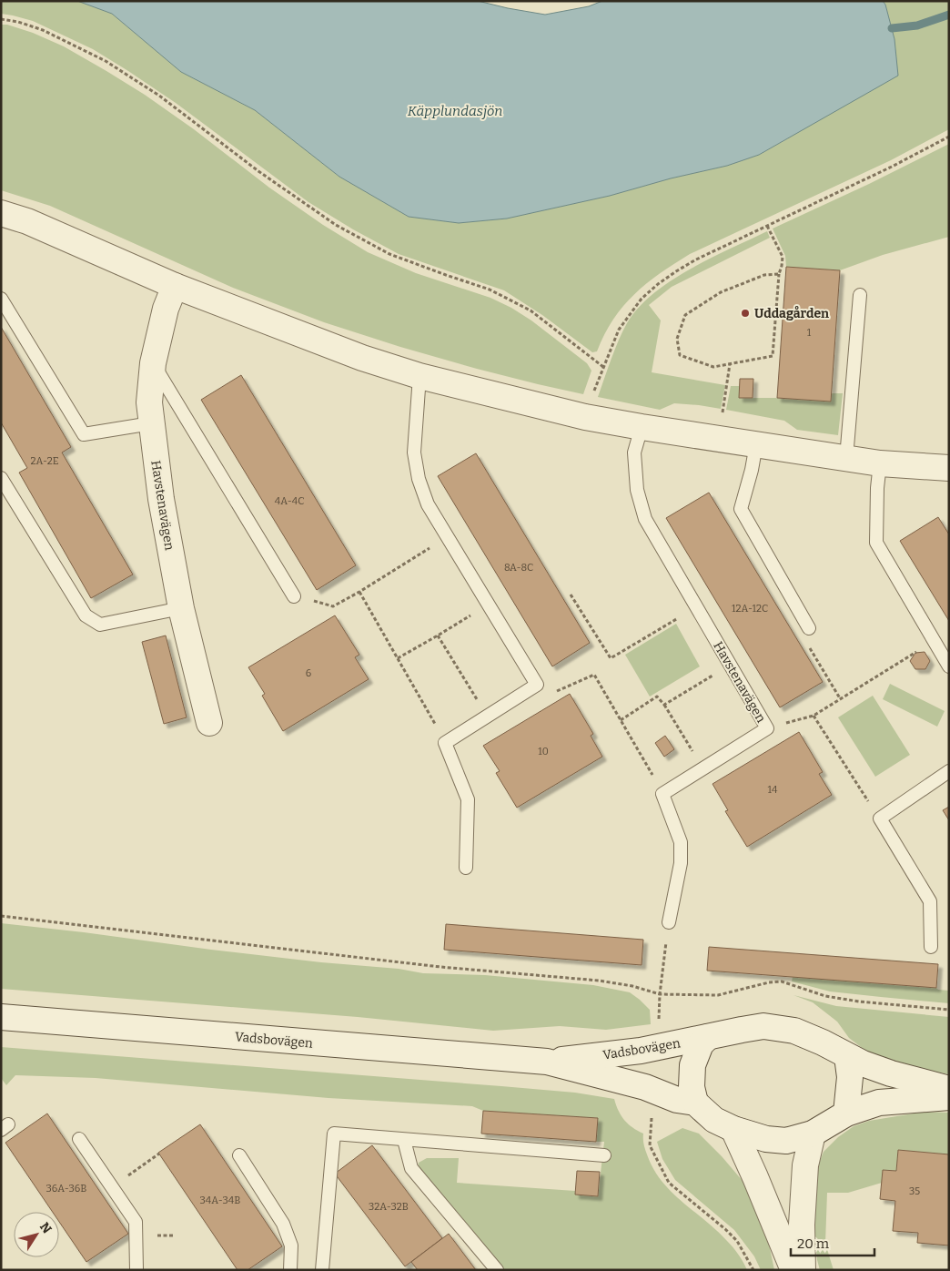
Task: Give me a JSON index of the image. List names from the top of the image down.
{
  "streets": {
    "street": ["Havstenavägen", "Vadsbovägen"]
  },
  "water": ["Käpplundasjön"],
  "places": ["Uddagården"],
  "house_numbers": [
    "1",
    "2A-2E",
    "4A-4C",
    "8A-8C",
    "12A-12C",
    "6",
    "10",
    "14",
    "36A-36B",
    "35",
    "34A-34B",
    "32A-32B"
  ],
  "scale_bar": "20 m",
  "north": "top right"
}
